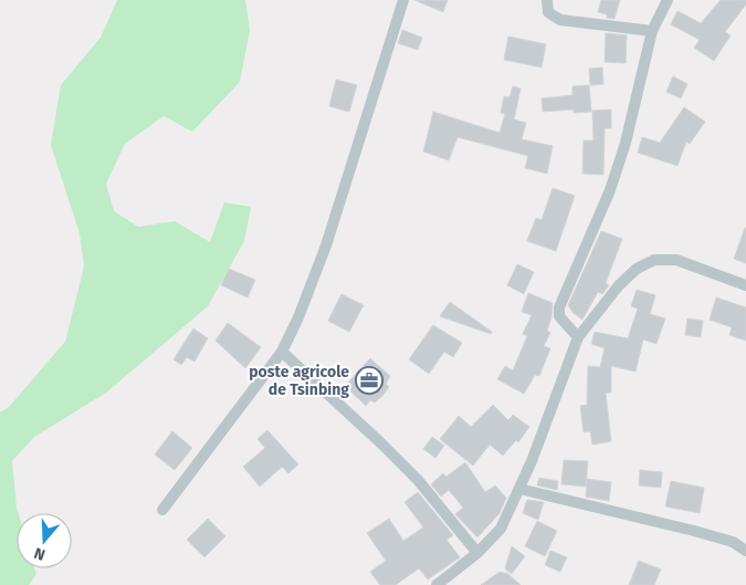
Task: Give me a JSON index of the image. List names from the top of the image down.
{
  "places": {
    "office": ["poste agricole de Tsinbing"]
  },
  "north": "bottom"
}
